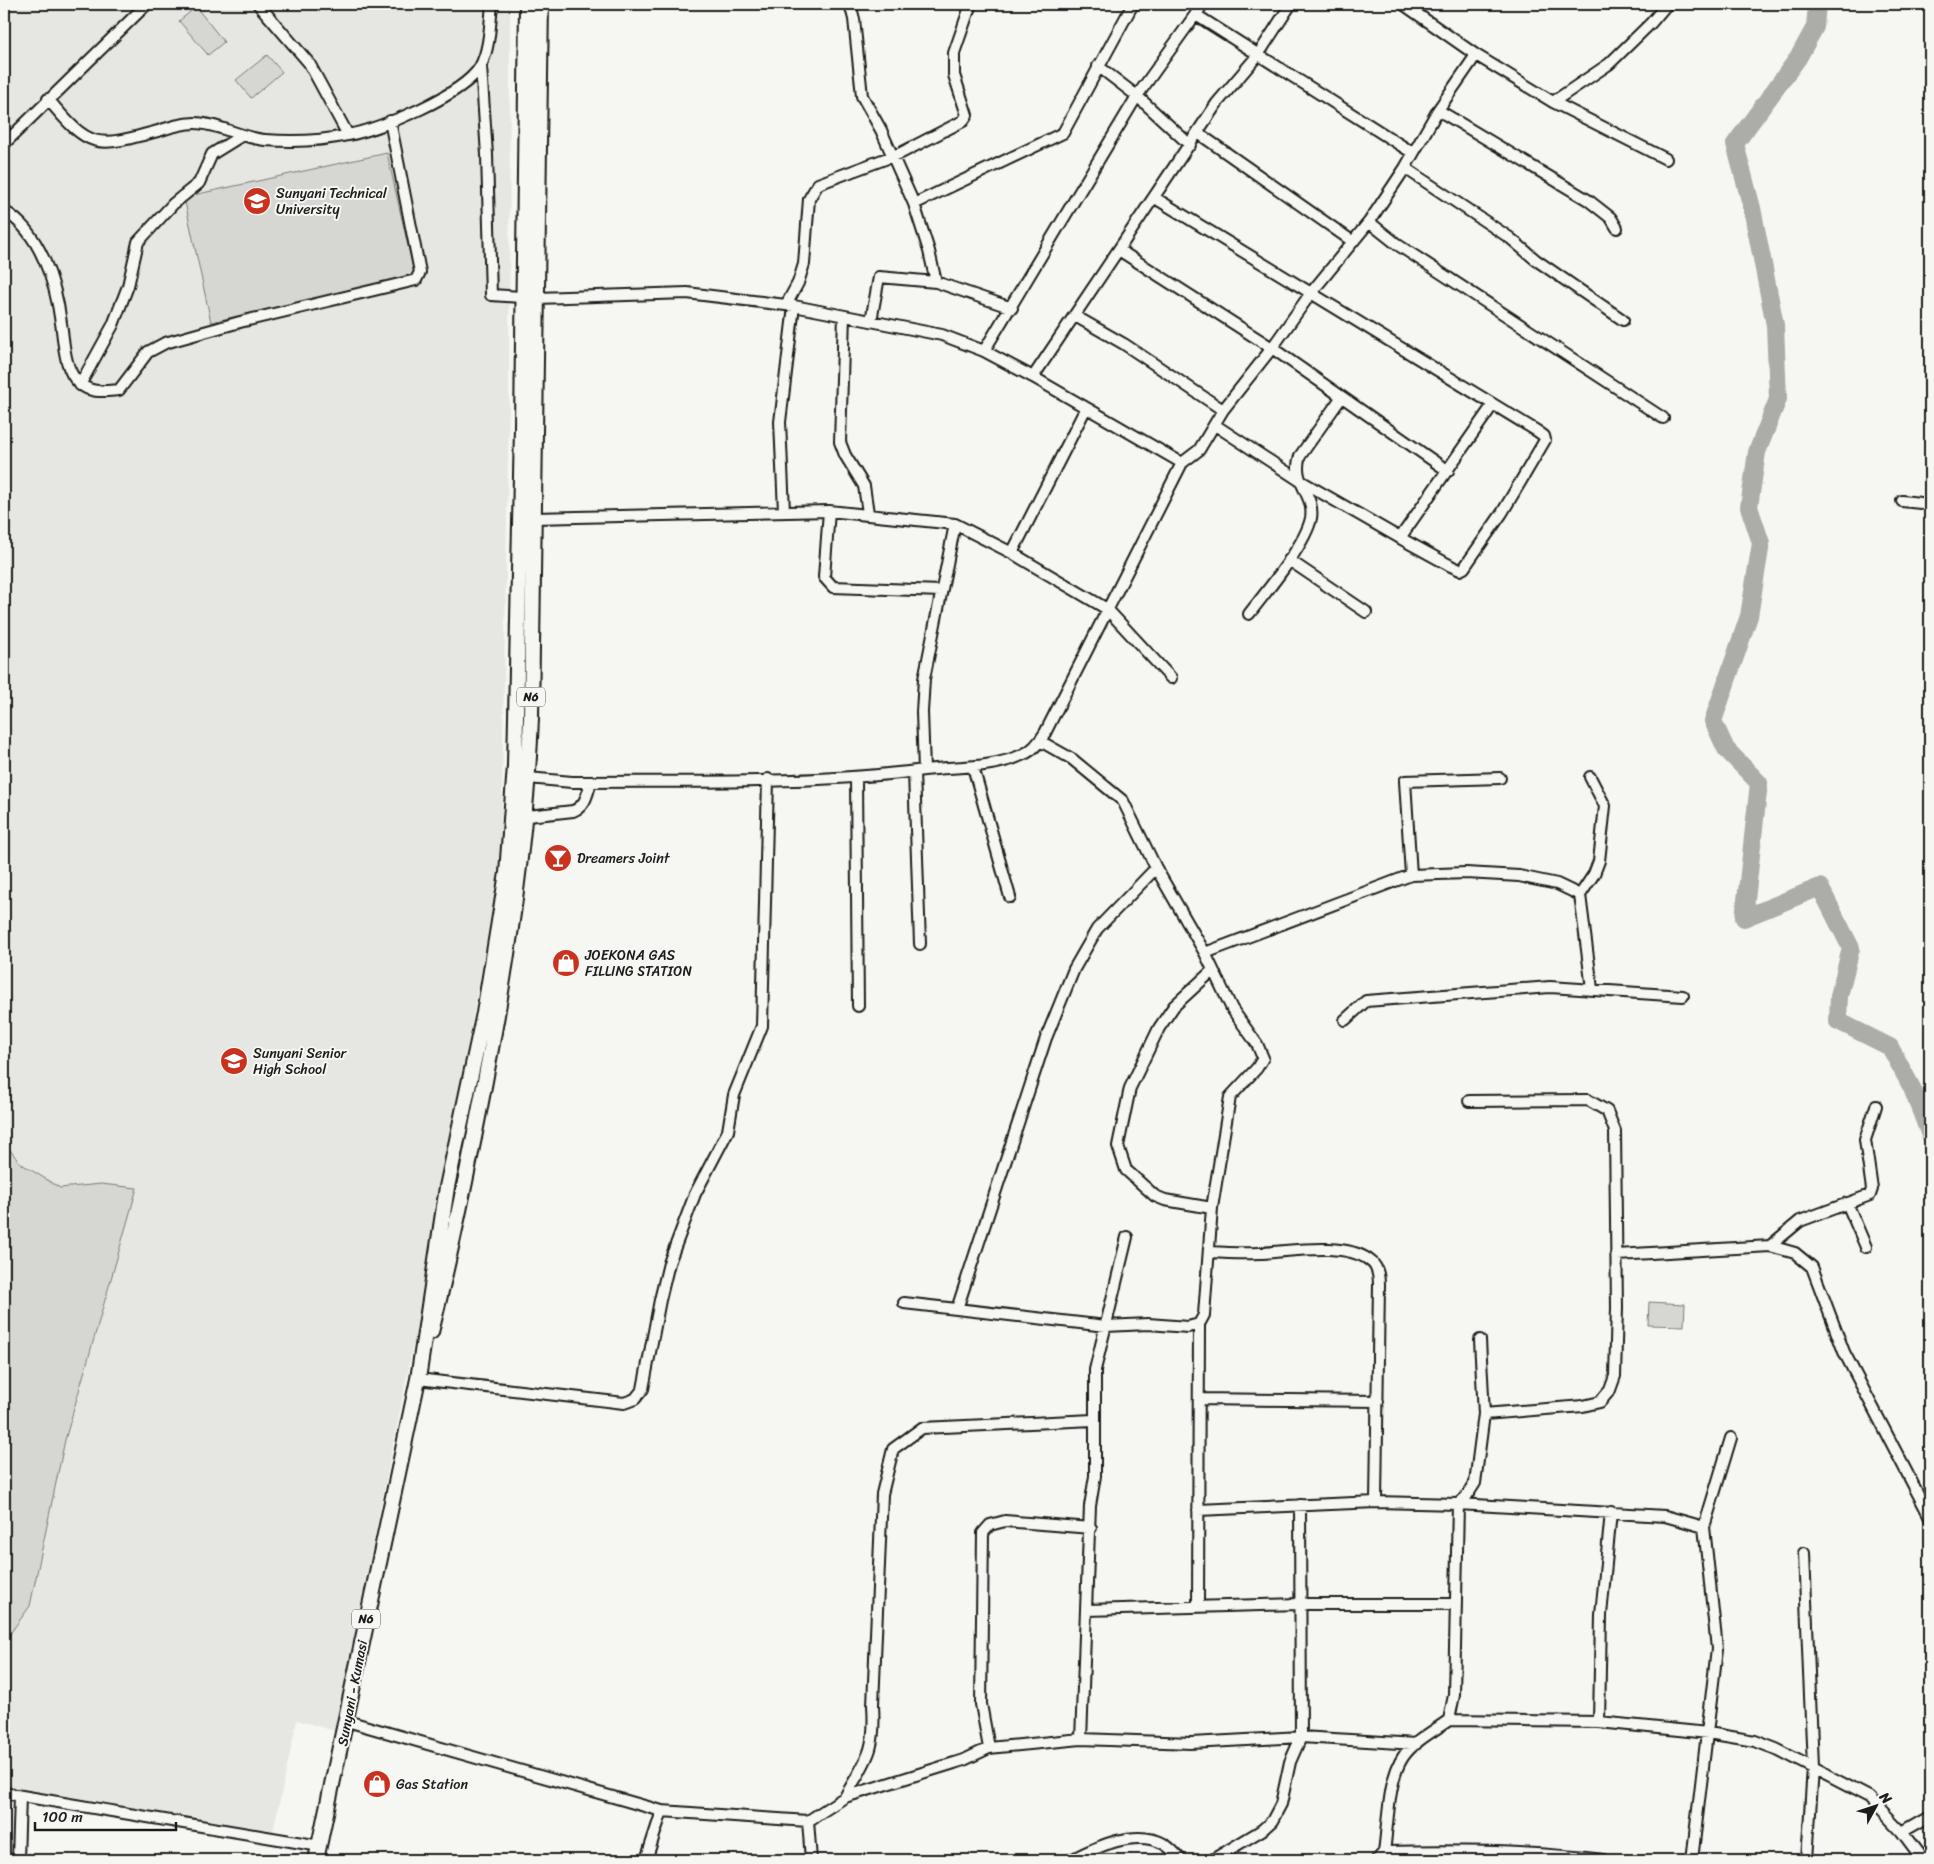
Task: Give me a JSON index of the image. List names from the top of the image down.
{
  "streets": {
    "main road": ["N6", "Sunyani - Kumasi"]
  },
  "crossings": [
    ["N6", "Sunyani - Kumasi"]
  ],
  "places": {
    "school or university": ["Sunyani Technical University", "Sunyani Senior High School"],
    "bar": ["Dreamers Joint"],
    "shop": ["JOEKONA GAS FILLING STATION", "Gas Station"]
  },
  "scale_bar": "100 m",
  "north": "top right"
}
